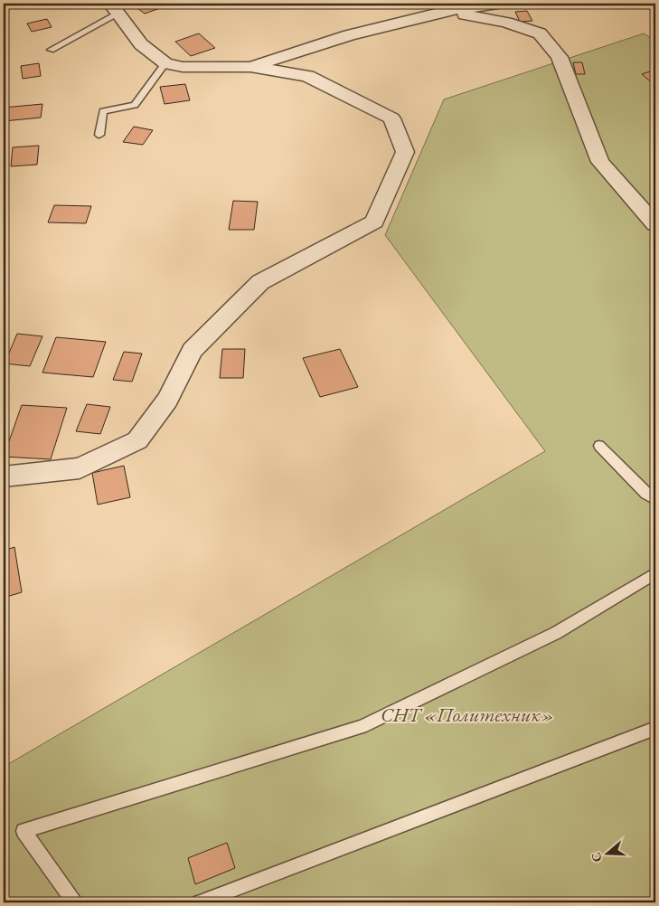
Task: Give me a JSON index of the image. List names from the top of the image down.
{
  "parks": ["СНТ «Политехник»"],
  "north": "left"
}
